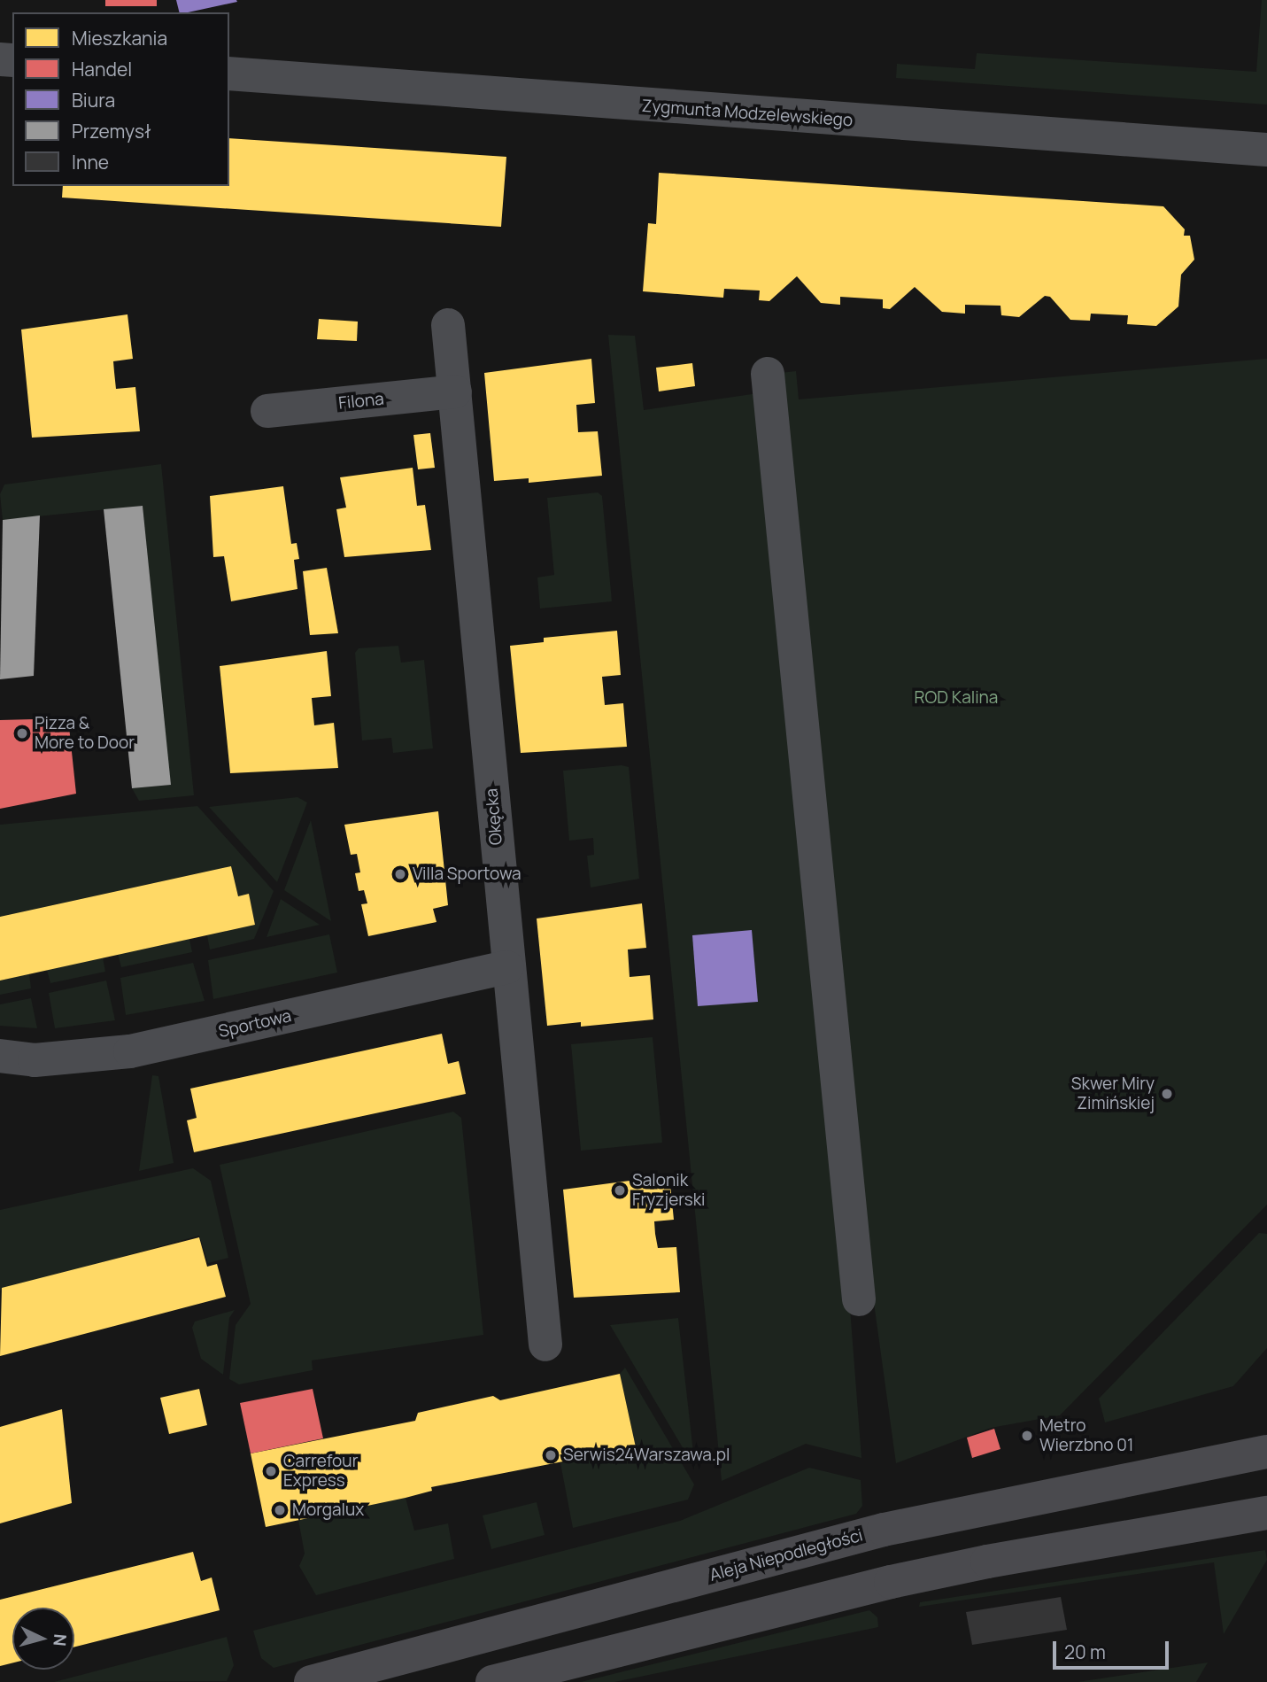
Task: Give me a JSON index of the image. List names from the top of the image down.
{
  "streets": {
    "main road": ["Aleja Niepodległości"],
    "street": [
      "Zygmunta Modzelewskiego",
      "Filona",
      "Okęcka",
      "Sportowa"
    ]
  },
  "crossings": [
    ["Filona", "Okęcka"],
    ["Okęcka", "Sportowa"]
  ],
  "parks": ["ROD Kalina"],
  "places": [
    "Pizza & More to Door",
    "Villa Sportowa",
    "Skwer Miry Zimińskiej",
    "Salonik Fryzjerski",
    "Metro Wierzbno 01",
    "Serwis24Warszawa.pl",
    "Carrefour Express",
    "Morgalux"
  ],
  "legend": [
    "Mieszkania",
    "Handel",
    "Biura",
    "Przemysł",
    "Inne"
  ],
  "scale_bar": "20 m",
  "north": "right"
}
